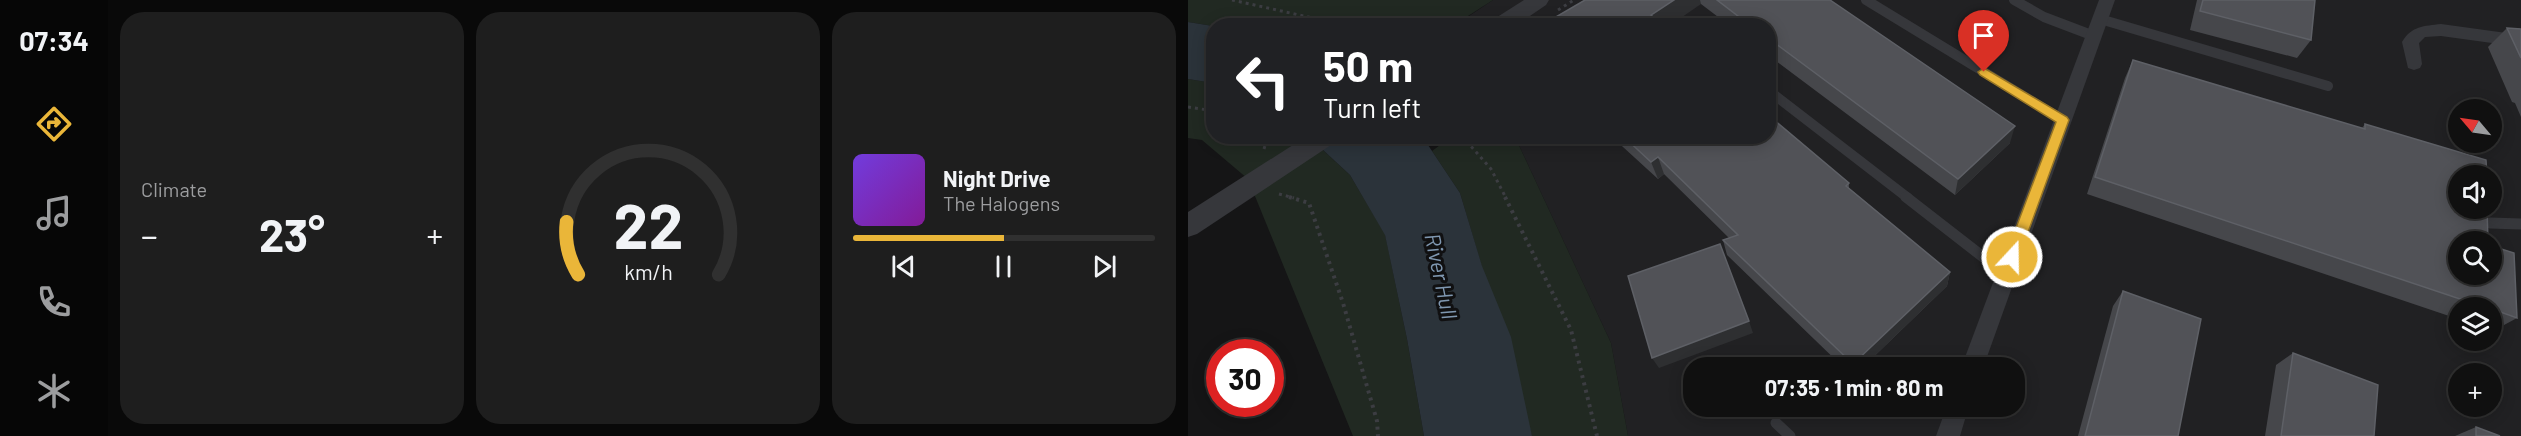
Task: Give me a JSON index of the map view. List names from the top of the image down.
{
  "water": ["River Hull"],
  "north": "top left",
  "page": {
    "tabs": "07:34",
    "tile": "Climate",
    "turn": ["50 m", "Turn left"],
    "map_buttons": "+",
    "song": ["Night Drive", "The Halogens"],
    "heat": ["−", "23°", "+"],
    "limit": "30",
    "trip": "07:35 · 1 min · 80 m",
    "gauge": ["22", "km/h"]
  }
}
